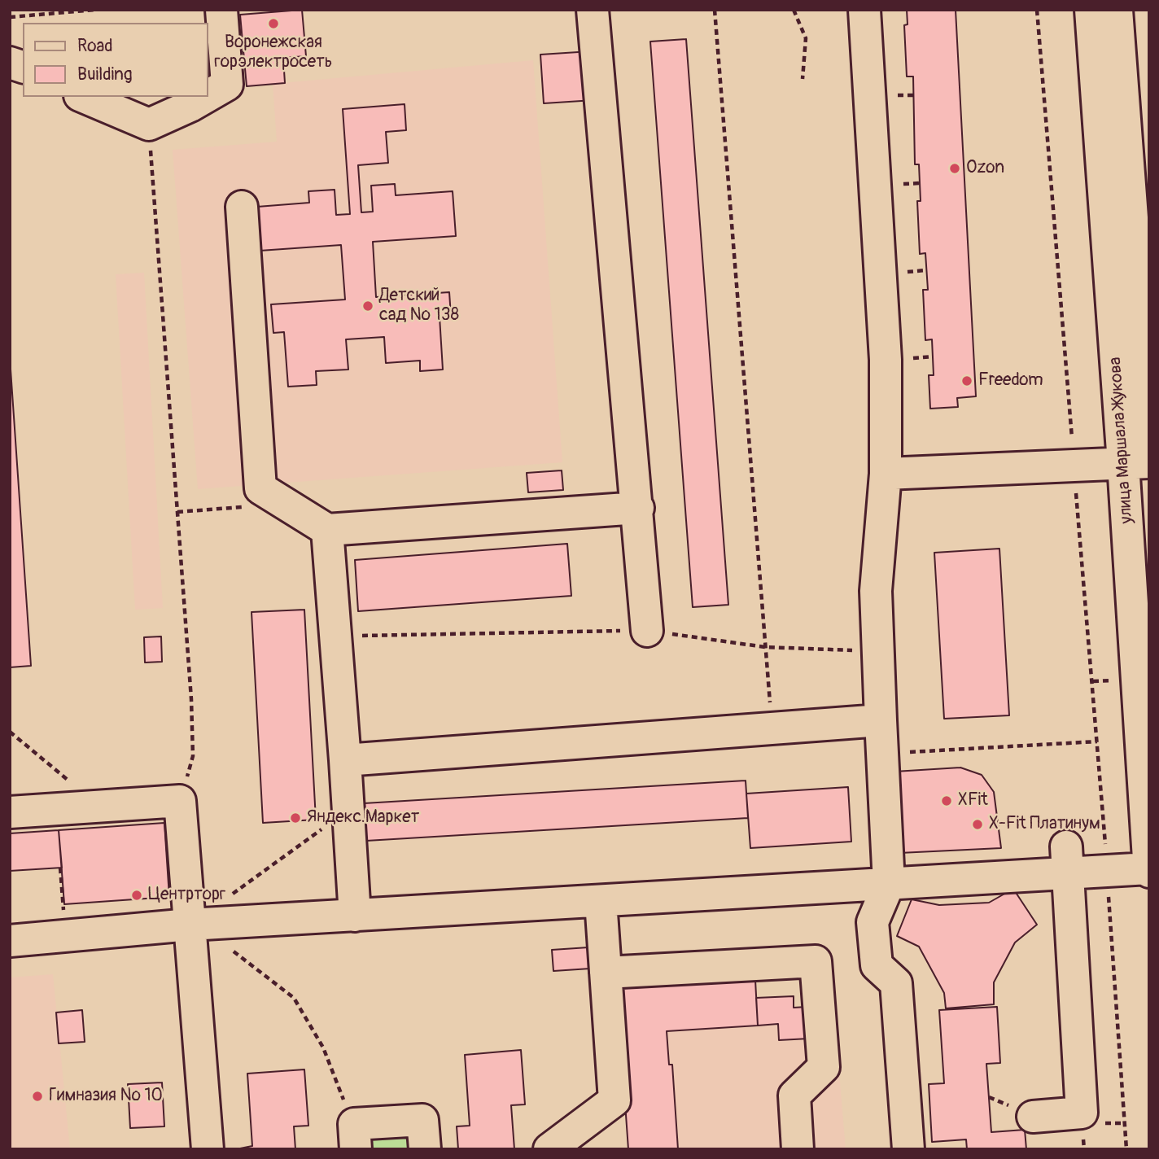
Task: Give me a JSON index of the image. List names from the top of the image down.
{
  "streets": {
    "street": ["улица Маршала Жукова"]
  },
  "places": [
    "Воронежская горэлектросеть",
    "Ozon",
    "Детский сад № 138",
    "Freedom",
    "XFit",
    "Яндекс.Маркет",
    "X-Fit Платинум",
    "Центрторг",
    "Гимназия № 10"
  ],
  "legend": ["Road", "Building"]
}
